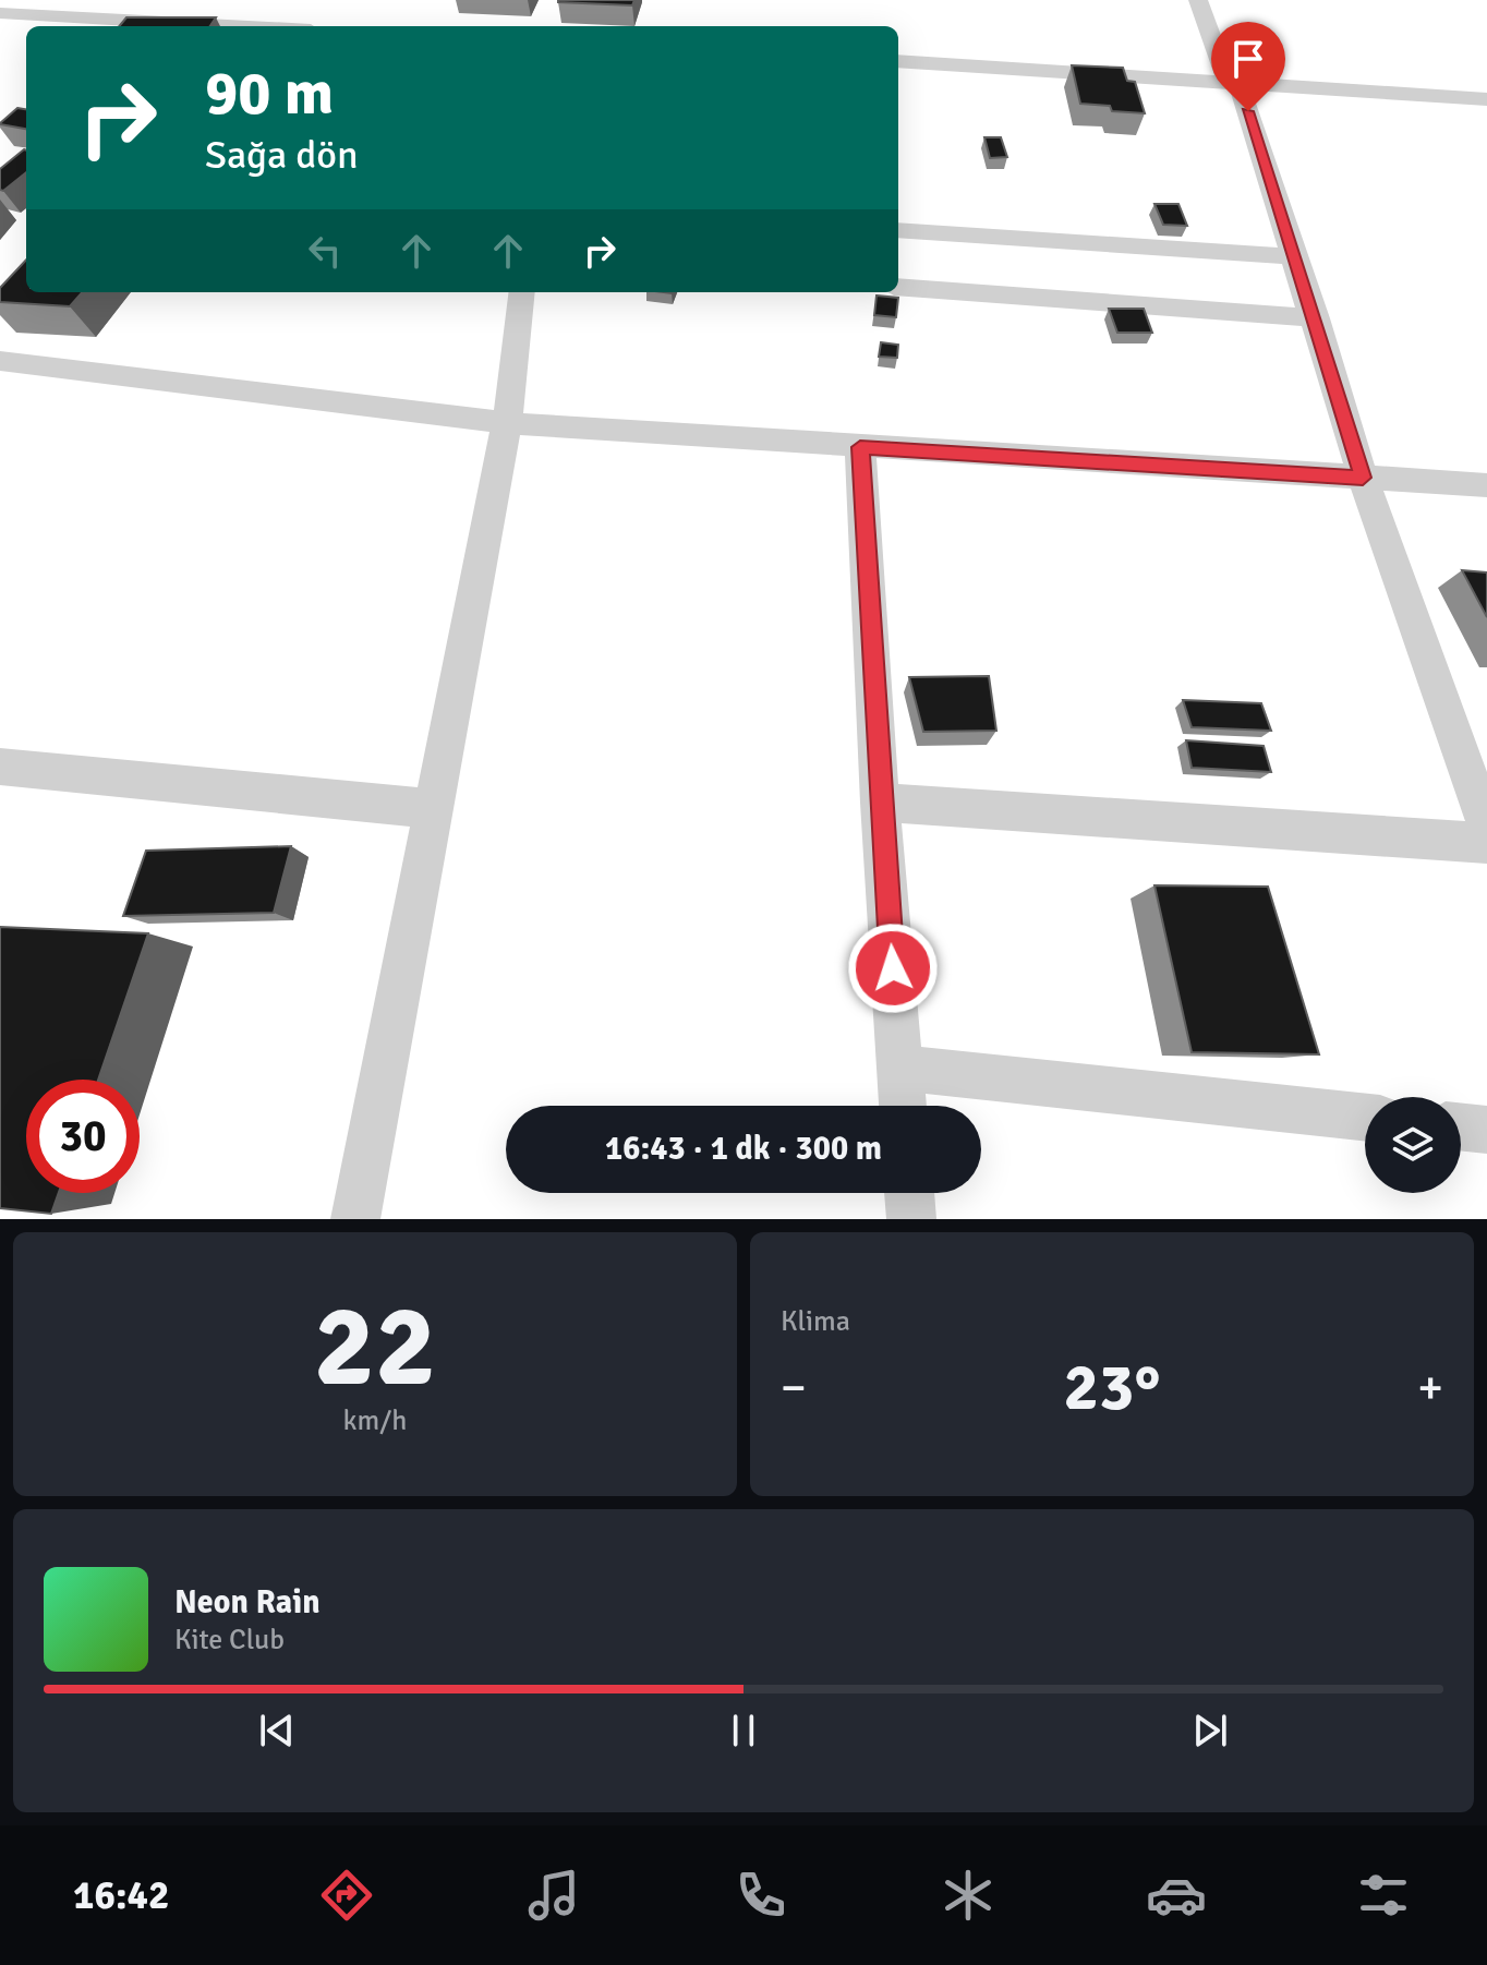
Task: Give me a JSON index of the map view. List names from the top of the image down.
{
  "page": {
    "turn": ["90 m", "Sağa dön"],
    "limit": "30",
    "trip": "16:43 · 1 dk · 300 m",
    "tile": [
      ["22", "km/h"],
      "Klima"
    ],
    "heat": ["−", "23°", "+"],
    "song": ["Neon Rain", "Kite Club"],
    "tabs": "16:42"
  }
}
